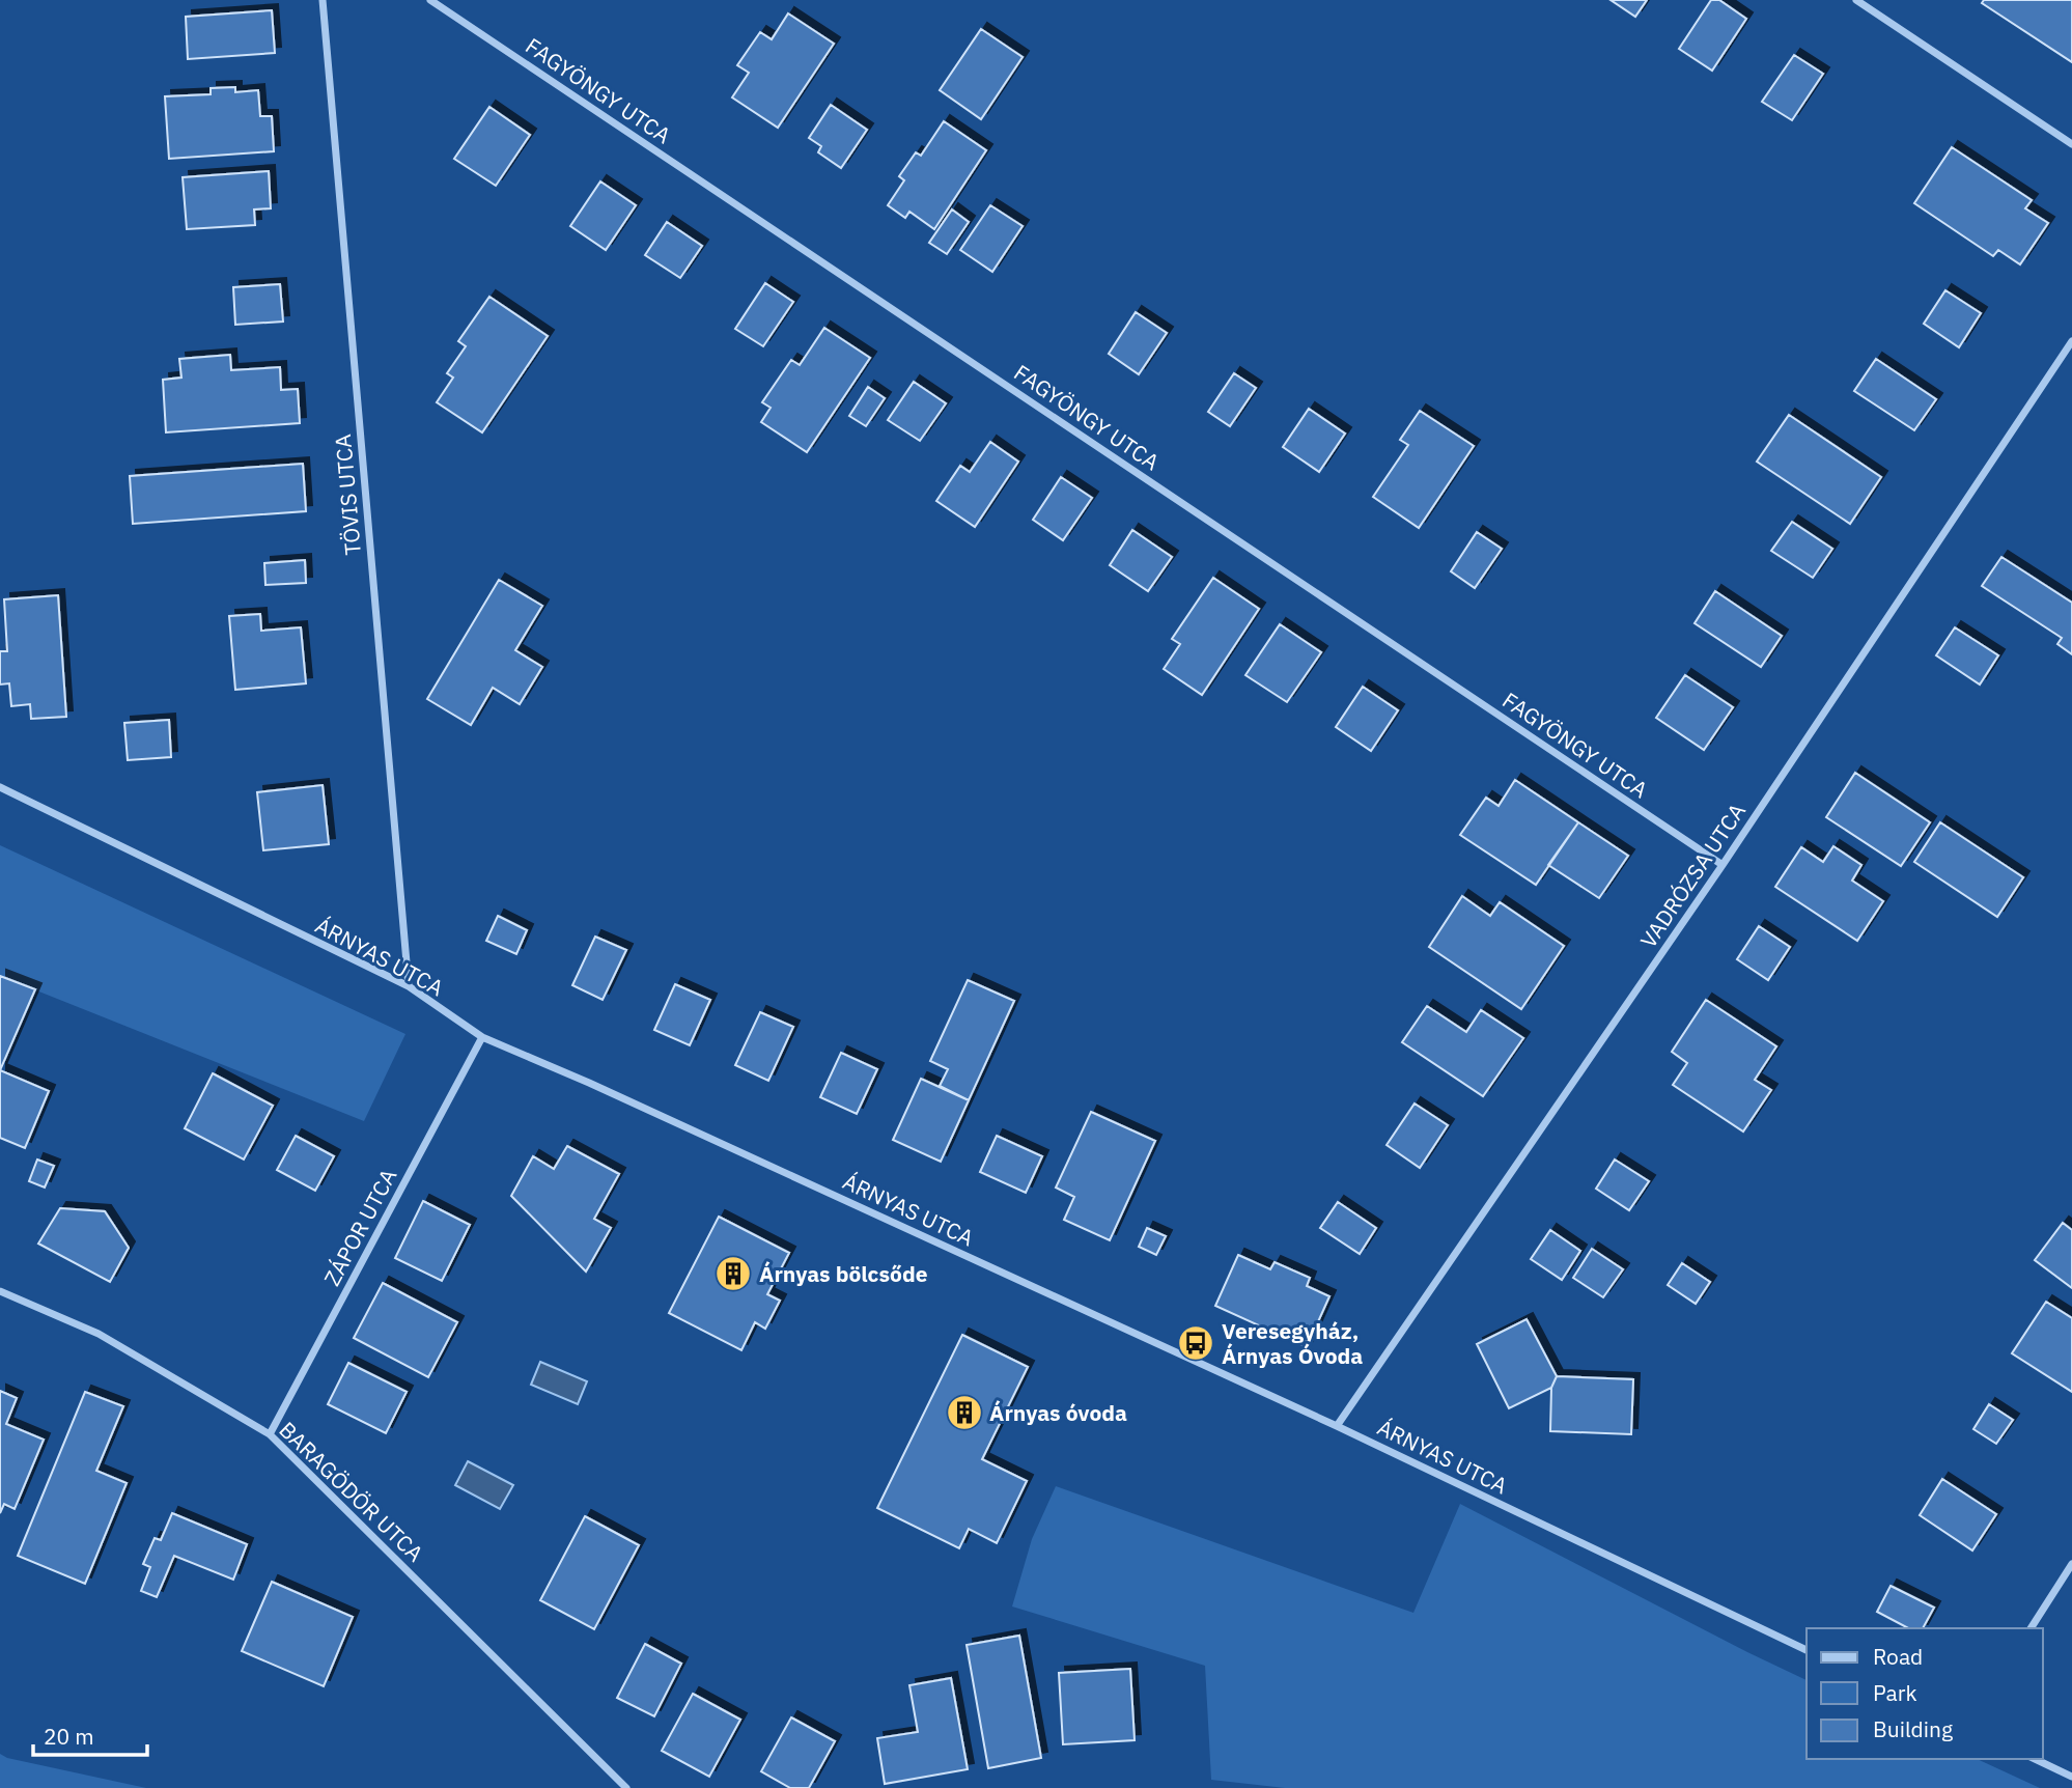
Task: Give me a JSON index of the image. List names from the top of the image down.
{
  "streets": {
    "street": [
      "FAGYÖNGY UTCA",
      "TÖVIS UTCA",
      "VADRÓZSA UTCA",
      "ÁRNYAS UTCA",
      "ZÁPOR UTCA",
      "BARAGÖDÖR UTCA"
    ]
  },
  "crossings": [
    ["FAGYÖNGY UTCA", "VADRÓZSA UTCA"],
    ["TÖVIS UTCA", "ÁRNYAS UTCA"],
    ["VADRÓZSA UTCA", "ÁRNYAS UTCA"],
    ["ÁRNYAS UTCA", "ZÁPOR UTCA"],
    ["ZÁPOR UTCA", "BARAGÖDÖR UTCA"]
  ],
  "places": {
    "building": ["Árnyas bölcsőde", "Árnyas óvoda"],
    "bus stop": ["Veresegyház, Árnyas Óvoda"]
  },
  "legend": ["Road", "Park", "Building"],
  "scale_bar": "20 m"
}
